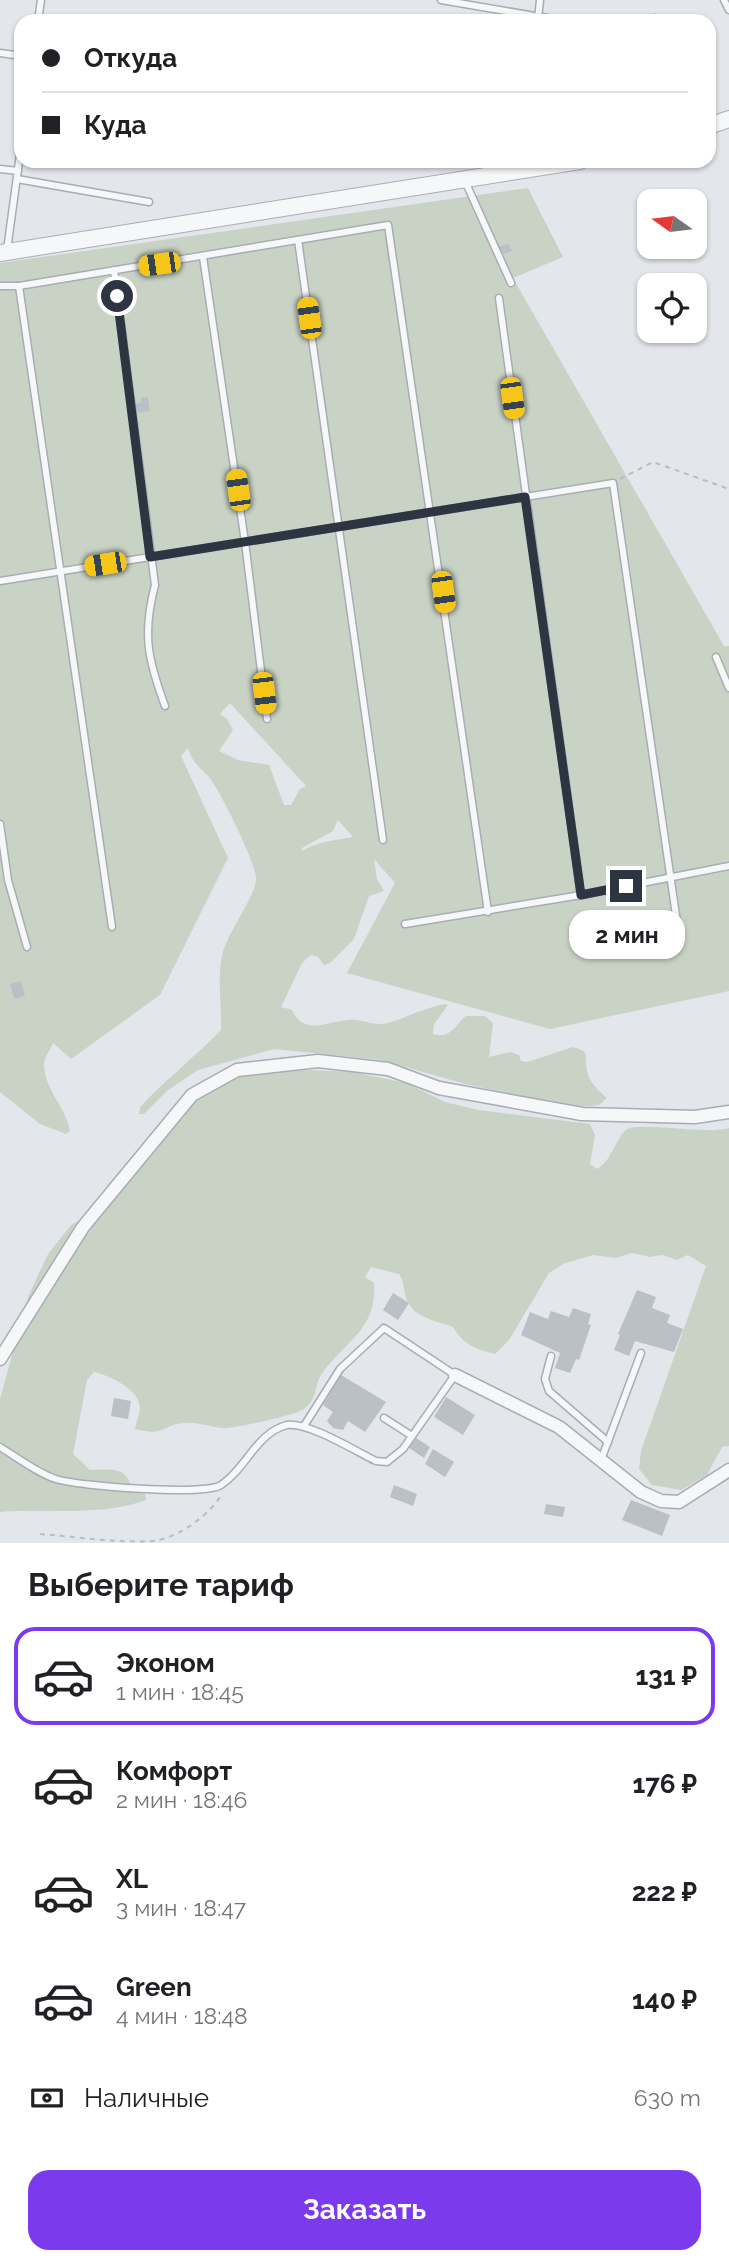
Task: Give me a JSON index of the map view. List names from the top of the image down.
{
  "north": "left",
  "page": {
    "banner": ["Откуда", "Куда"],
    "bubble": "2 мин",
    "heading": "Выберите тариф",
    "list": [
      {
        "name": "Эконом",
        "note": "1 мин · 18:45",
        "value": "131 ₽"
      },
      {
        "name": "Комфорт",
        "note": "2 мин · 18:46",
        "value": "176 ₽"
      },
      {
        "name": "XL",
        "note": "3 мин · 18:47",
        "value": "222 ₽"
      },
      {
        "name": "Green",
        "note": "4 мин · 18:48",
        "value": "140 ₽"
      }
    ],
    "pay": ["Наличные", "630 m"],
    "buttons": "Заказать"
  }
}
